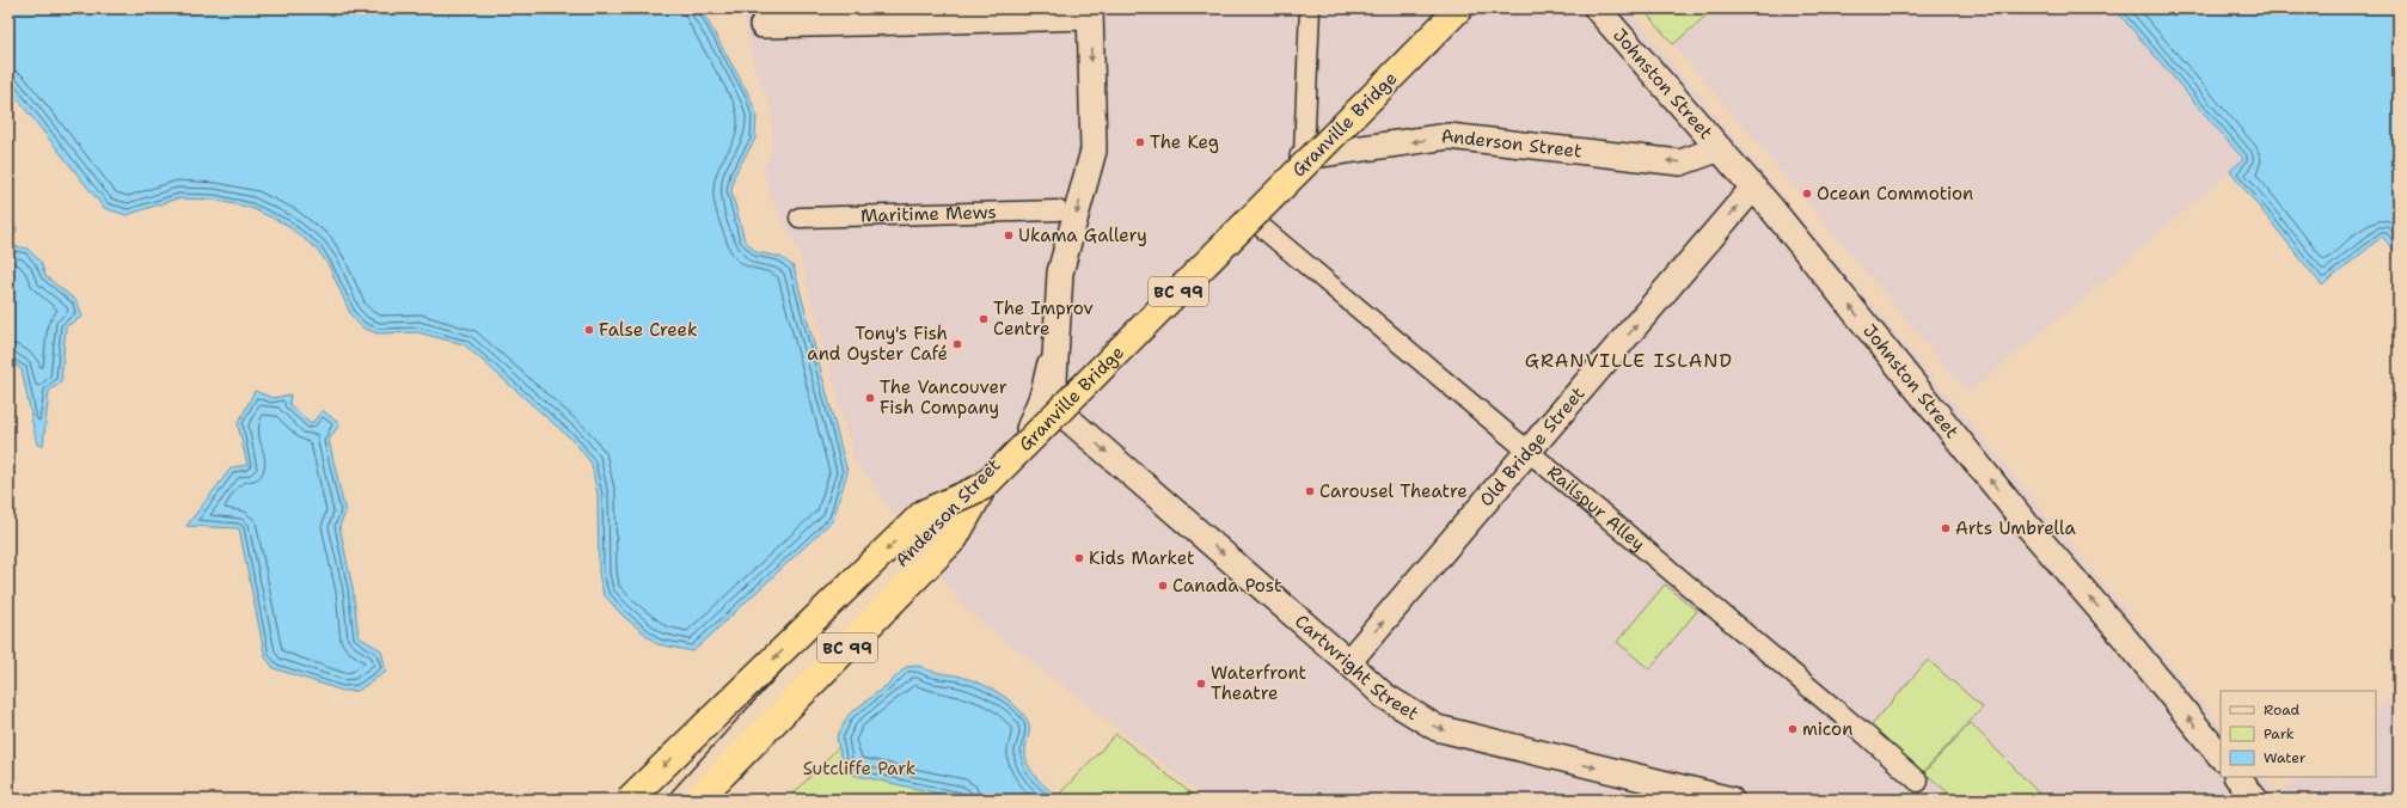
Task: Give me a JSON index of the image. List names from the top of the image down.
{
  "streets": {
    "highway": ["Granville Bridge", "BC 99"],
    "street": [
      "Johnston Street",
      "Anderson Street",
      "Maritime Mews",
      "Old Bridge Street",
      "Railspur Alley",
      "Cartwright Street"
    ]
  },
  "crossings": [
    ["Johnston Street", "Anderson Street"],
    ["Johnston Street", "Old Bridge Street"],
    ["Anderson Street", "Railspur Alley"],
    ["Anderson Street", "Cartwright Street"],
    ["Old Bridge Street", "Railspur Alley"],
    ["Old Bridge Street", "Cartwright Street"]
  ],
  "one_way": ["Johnston Street", "Old Bridge Street", "Cartwright Street"],
  "districts": ["GRANVILLE ISLAND"],
  "parks": ["Sutcliffe Park"],
  "places": [
    "The Keg",
    "Ocean Commotion",
    "Ukama Gallery",
    "The Improv Centre",
    "False Creek",
    "Tony's Fish and Oyster Café",
    "The Vancouver Fish Company",
    "Carousel Theatre",
    "Arts Umbrella",
    "Kids Market",
    "Canada Post",
    "Waterfront Theatre",
    "micon"
  ],
  "legend": ["Road", "Park", "Water"]
}
